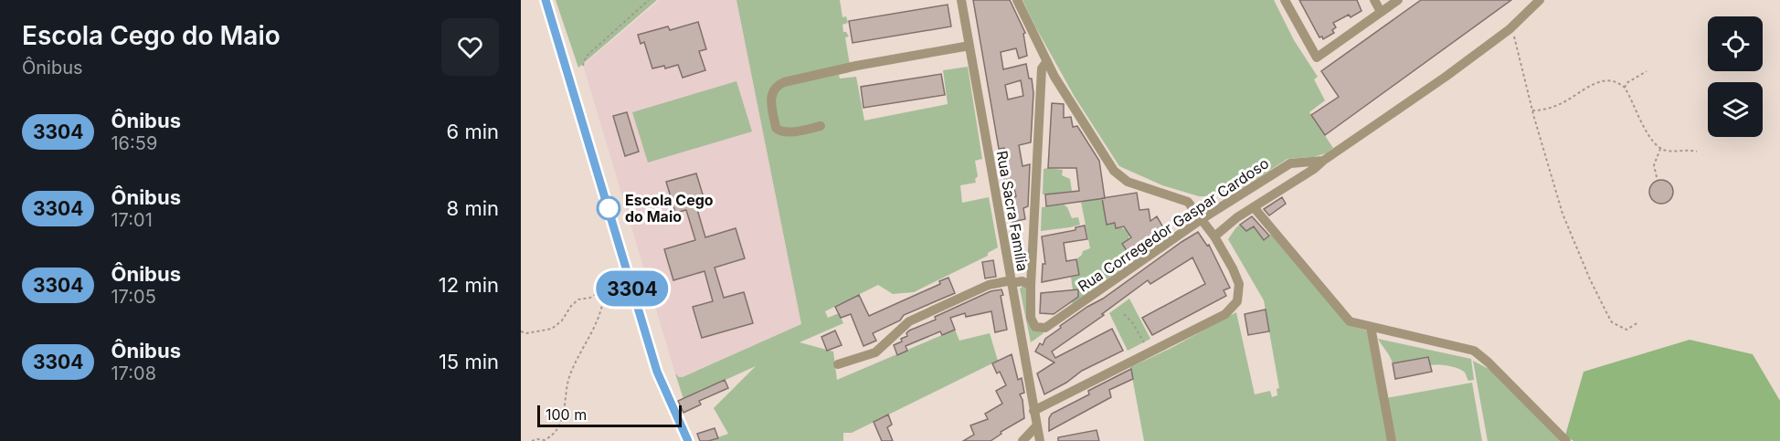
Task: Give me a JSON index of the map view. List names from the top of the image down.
{
  "streets": {
    "street": ["Rua Sacra Família", "Rua Corregedor Gaspar Cardoso"]
  },
  "places": ["Escola Cego do Maio"],
  "lines": ["bus line 3304"],
  "scale_bar": "100 m",
  "page": {
    "heading": ["Escola Cego do Maio", "Ônibus"],
    "on_map": "3304",
    "list": [
      {
        "mark": "3304",
        "name": "Ônibus",
        "note": "16:59",
        "value": "6 min"
      },
      {
        "mark": "3304",
        "name": "Ônibus",
        "note": "17:01",
        "value": "8 min"
      },
      {
        "mark": "3304",
        "name": "Ônibus",
        "note": "17:05",
        "value": "12 min"
      },
      {
        "mark": "3304",
        "name": "Ônibus",
        "note": "17:08",
        "value": "15 min"
      }
    ],
    "scale": "100 m"
  }
}
